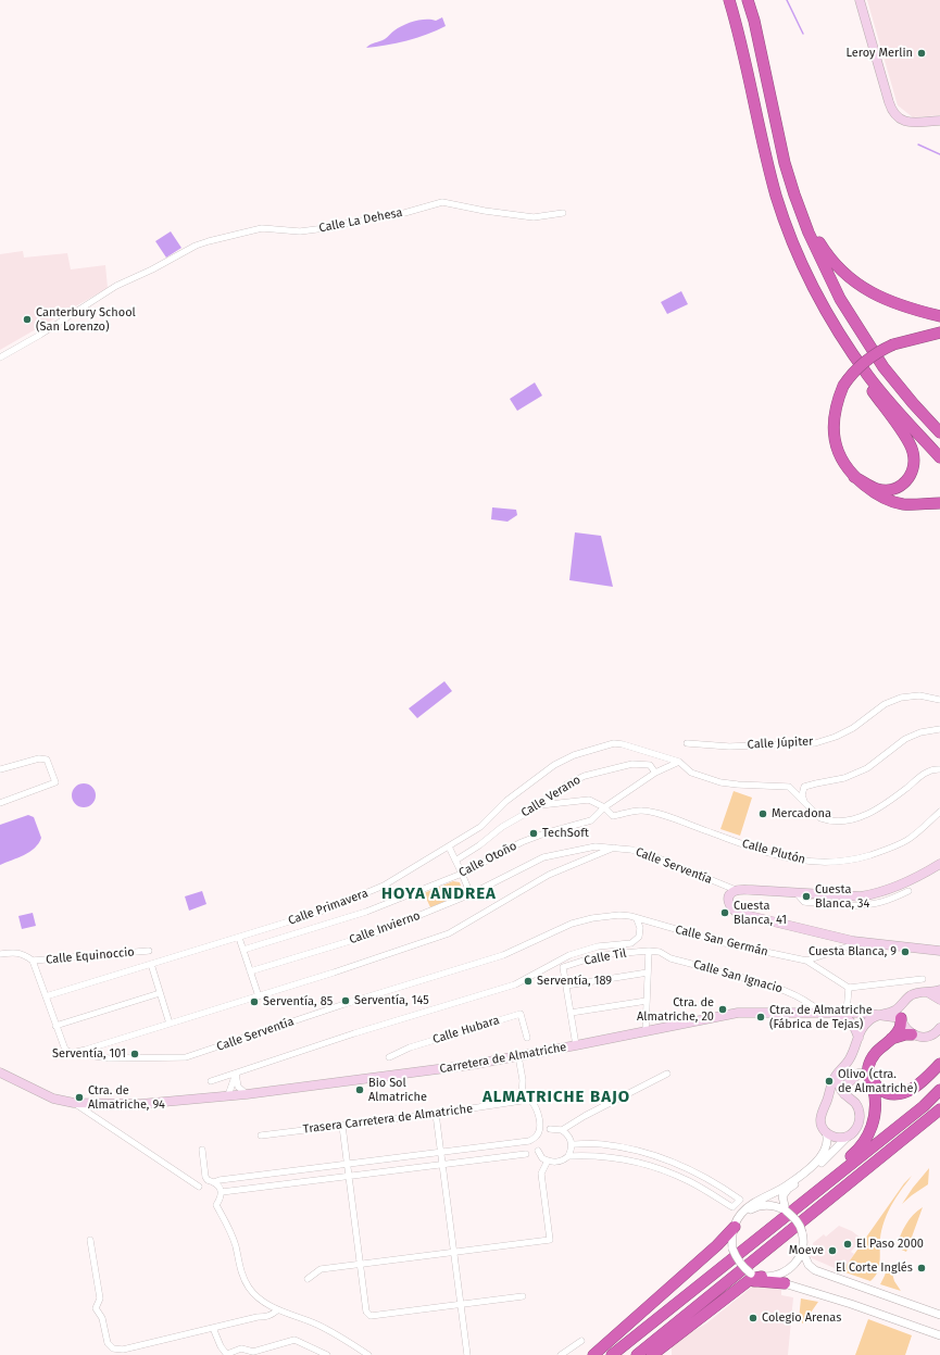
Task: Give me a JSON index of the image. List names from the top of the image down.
{
  "streets": {
    "main road": ["Carretera de Almatriche"],
    "street": [
      "Calle La Dehesa",
      "Calle Júpiter",
      "Calle Verano",
      "Calle Plutón",
      "Calle Otoño",
      "Calle Serventía",
      "Calle Primavera",
      "Calle Invierno",
      "Calle San Germán",
      "Calle Equinoccio",
      "Calle Til",
      "Calle San Ignacio",
      "Calle Hubara",
      "Trasera Carretera de Almatriche"
    ]
  },
  "crossings": [
    ["Calle Verano", "Calle Otoño"],
    ["Calle Plutón", "Calle Otoño"],
    ["Calle Serventía", "Calle Invierno"],
    ["Calle Serventía", "Calle San Germán"],
    ["Calle Til", "Calle San Ignacio"],
    ["Calle San Ignacio", "Carretera de Almatriche"]
  ],
  "districts": ["HOYA ANDREA", "ALMATRICHE BAJO"],
  "places": [
    "Leroy Merlin",
    "Canterbury School (San Lorenzo)",
    "Mercadona",
    "TechSoft",
    "Cuesta Blanca, 34",
    "Cuesta Blanca, 41",
    "Cuesta Blanca, 9",
    "Serventía, 189",
    "Serventía, 145",
    "Serventía, 85",
    "Ctra. de Almatriche, 20",
    "Ctra. de Almatriche (Fábrica de Tejas)",
    "Serventía, 101",
    "Olivo (ctra. de Almatriche)",
    "Bio Sol Almatriche",
    "Ctra. de Almatriche, 94",
    "El Paso 2000",
    "Moeve",
    "El Corte Inglés",
    "Colegio Arenas"
  ]
}
